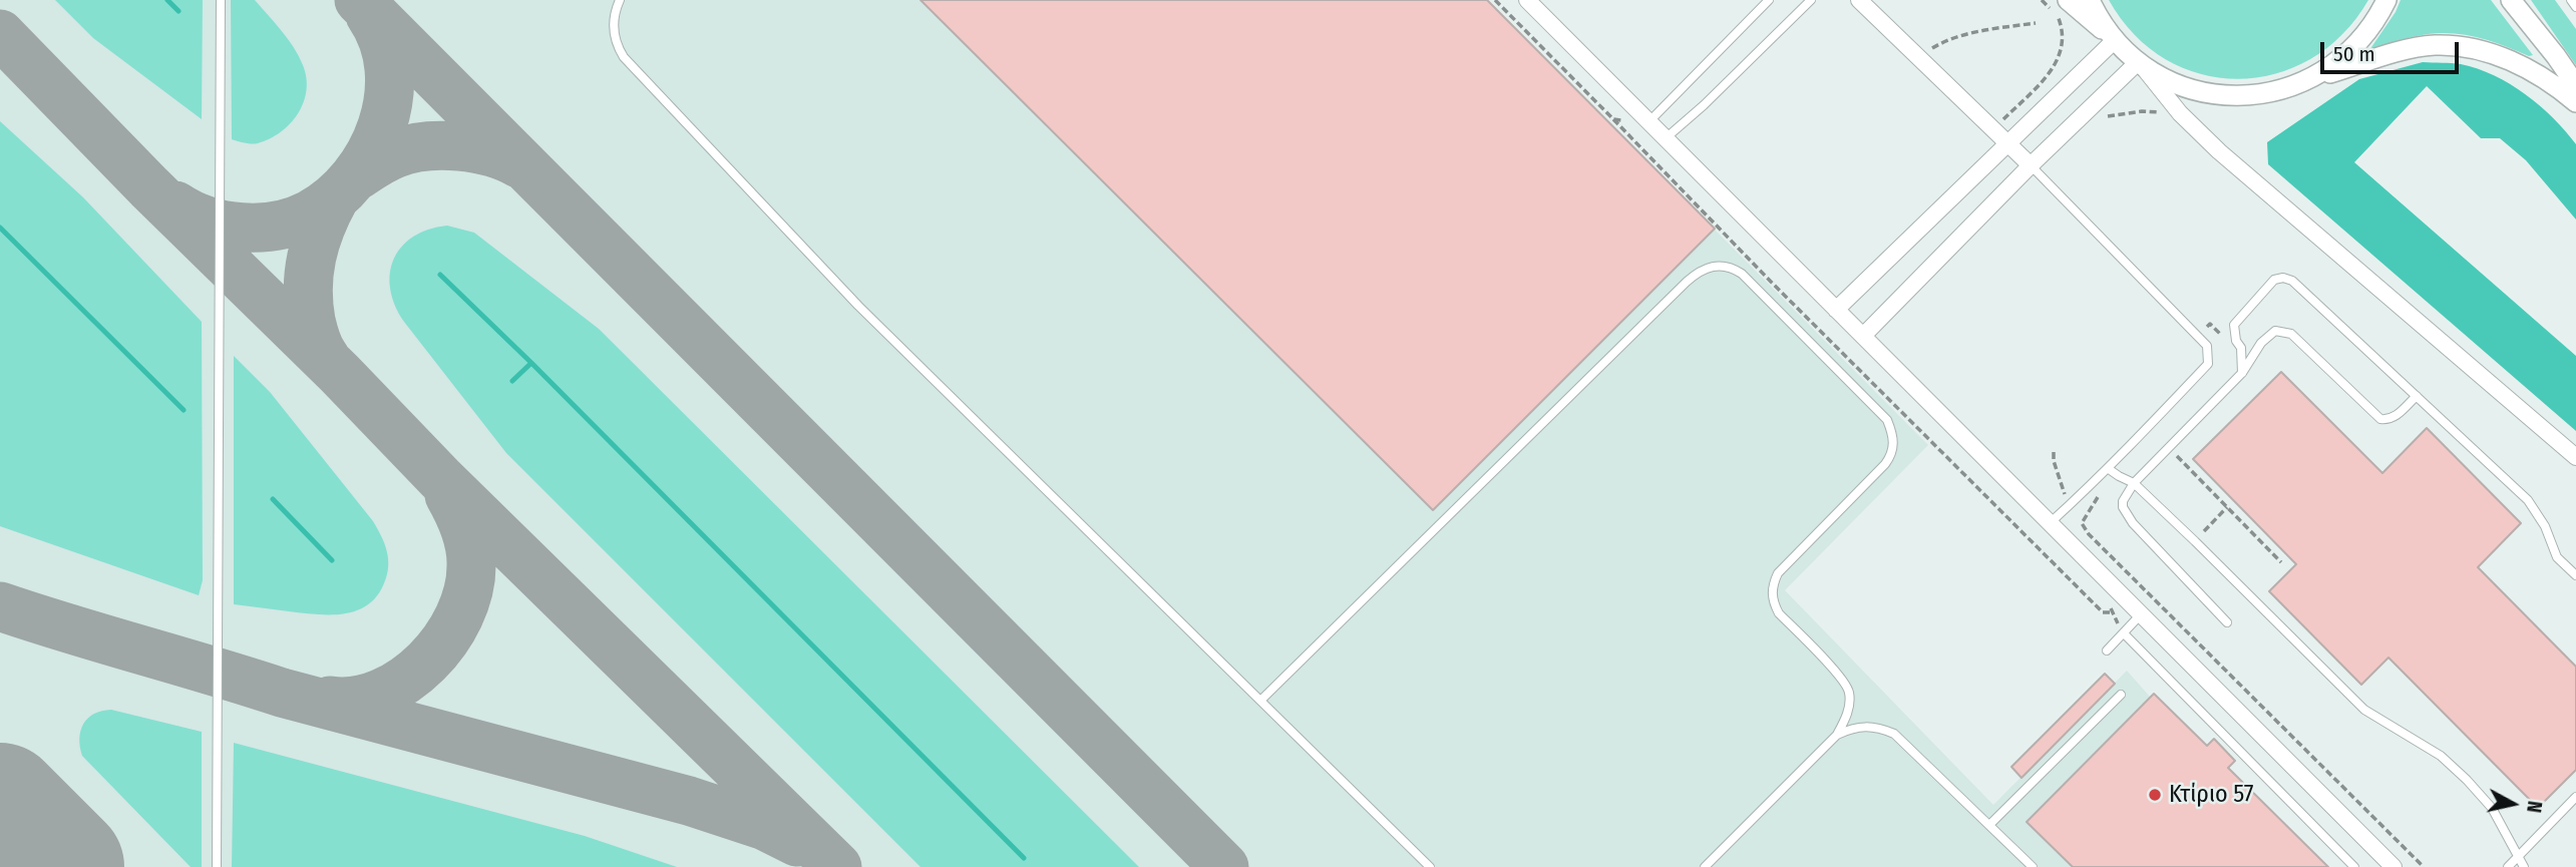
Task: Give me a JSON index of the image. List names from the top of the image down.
{
  "places": ["Κτίριο 57"],
  "scale_bar": "50 m",
  "north": "right"
}
